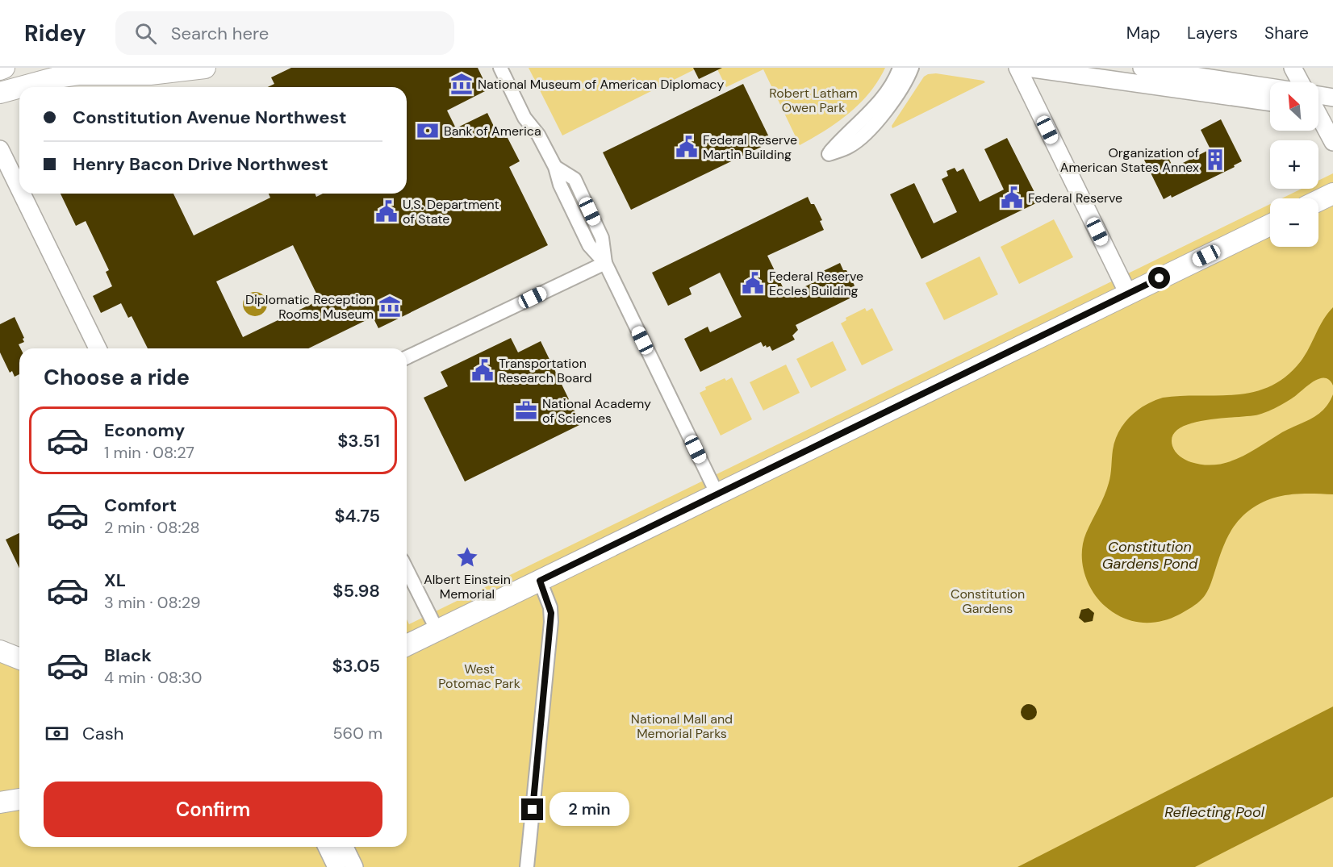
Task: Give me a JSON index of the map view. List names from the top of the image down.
{
  "water": ["Constitution Gardens Pond", "Reflecting Pool"],
  "parks": [
    "Robert Latham Owen Park",
    "Constitution Gardens",
    "West Potomac Park",
    "National Mall and Memorial Parks"
  ],
  "places": {
    "museum": ["National Museum of American Diplomacy", "Diplomatic Reception Rooms Museum"],
    "bank": ["Bank of America"],
    "public building": [
      "Federal Reserve Martin Building",
      "Federal Reserve",
      "U.S. Department of State",
      "Federal Reserve Eccles Building",
      "Transportation Research Board"
    ],
    "building": ["Organization of American States Annex"],
    "office": ["National Academy of Sciences"],
    "place": ["Albert Einstein Memorial"]
  },
  "north": "top left",
  "page": {
    "header": "Ridey",
    "search": "Search here",
    "nav": ["Map", "Layers", "Share"],
    "map_buttons": ["+", "−"],
    "banner": ["Constitution Avenue Northwest", "Henry Bacon Drive Northwest"],
    "heading": "Choose a ride",
    "list": [
      {
        "name": "Economy",
        "note": "1 min · 08:27",
        "value": "$3.51"
      },
      {
        "name": "Comfort",
        "note": "2 min · 08:28",
        "value": "$4.75"
      },
      {
        "name": "XL",
        "note": "3 min · 08:29",
        "value": "$5.98"
      },
      {
        "name": "Black",
        "note": "4 min · 08:30",
        "value": "$3.05"
      }
    ],
    "pay": ["Cash", "560 m"],
    "buttons": "Confirm",
    "bubble": "2 min"
  }
}
